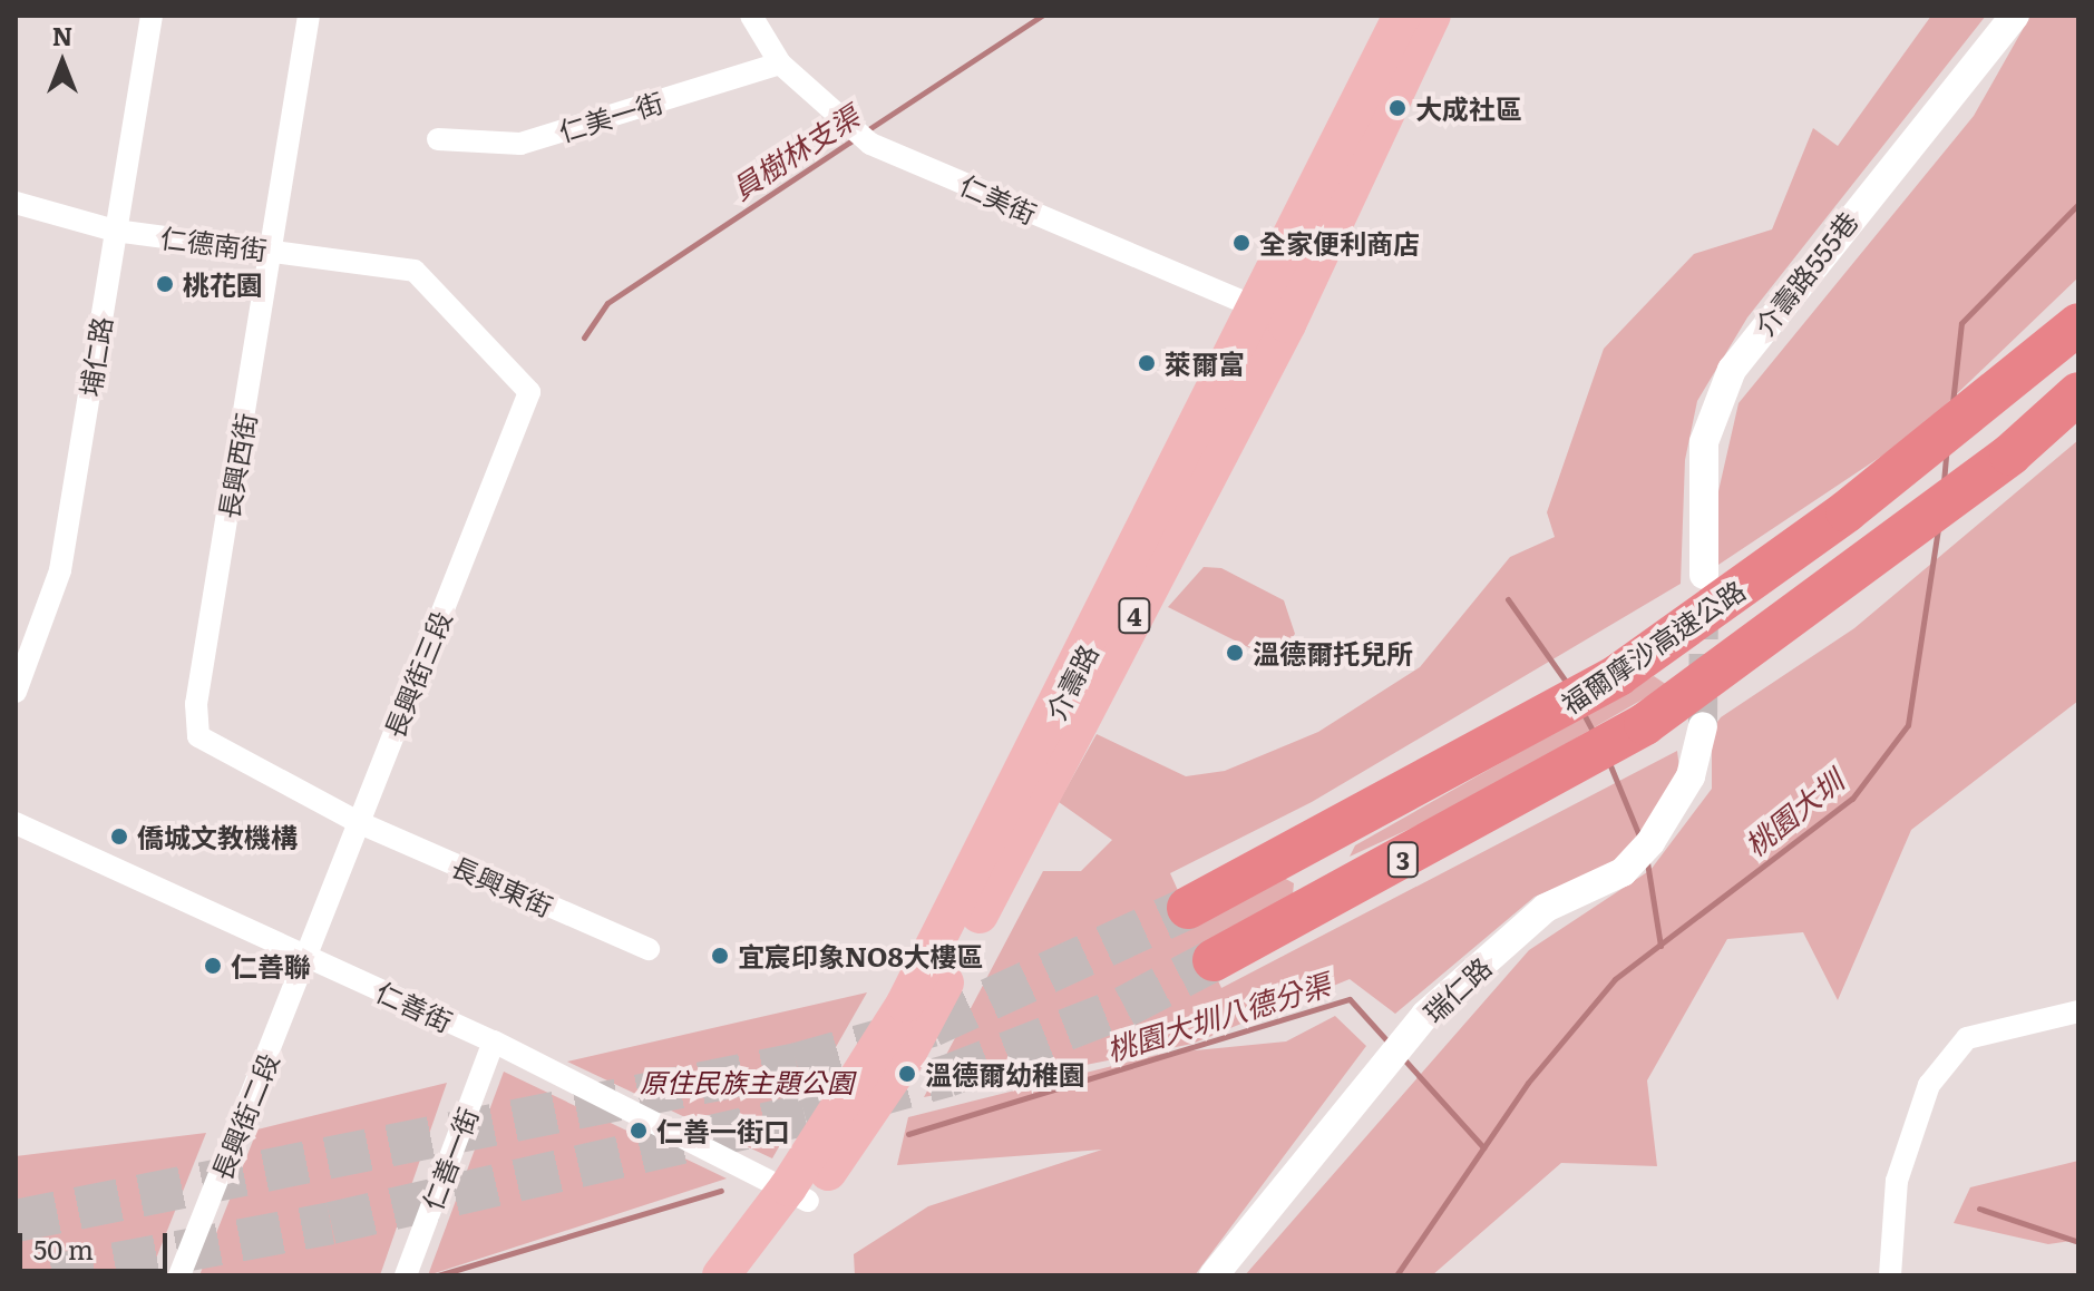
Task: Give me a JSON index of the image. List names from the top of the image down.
{
  "streets": {
    "highway": ["福爾摩沙高速公路", "3"],
    "main road": ["4", "介壽路"],
    "street": [
      "仁美一街",
      "仁美街",
      "仁德南街",
      "介壽路555巷",
      "埔仁路",
      "長興西街",
      "長興街三段",
      "長興東街",
      "瑞仁路",
      "仁善街",
      "長興街二段",
      "仁善一街"
    ]
  },
  "crossings": [
    ["仁美一街", "仁美街"],
    ["仁美街", "介壽路"],
    ["仁德南街", "埔仁路"],
    ["仁德南街", "長興西街"],
    ["仁德南街", "長興街三段"],
    ["長興西街", "長興街三段"],
    ["長興西街", "長興東街"],
    ["長興街三段", "長興東街"],
    ["長興街三段", "仁善街"],
    ["長興街三段", "長興街二段"],
    ["介壽路", "仁善街"],
    ["仁善街", "長興街二段"],
    ["仁善街", "仁善一街"]
  ],
  "water": ["員樹林支渠", "桃園大圳", "桃園大圳八德分渠"],
  "parks": ["原住民族主題公園"],
  "places": [
    "大成社區",
    "全家便利商店",
    "桃花園",
    "萊爾富",
    "溫德爾托兒所",
    "僑城文教機構",
    "宜宸印象NO8大樓區",
    "仁善聯",
    "溫德爾幼稚園",
    "仁善一街口"
  ],
  "scale_bar": "50 m",
  "north": "top"
}
